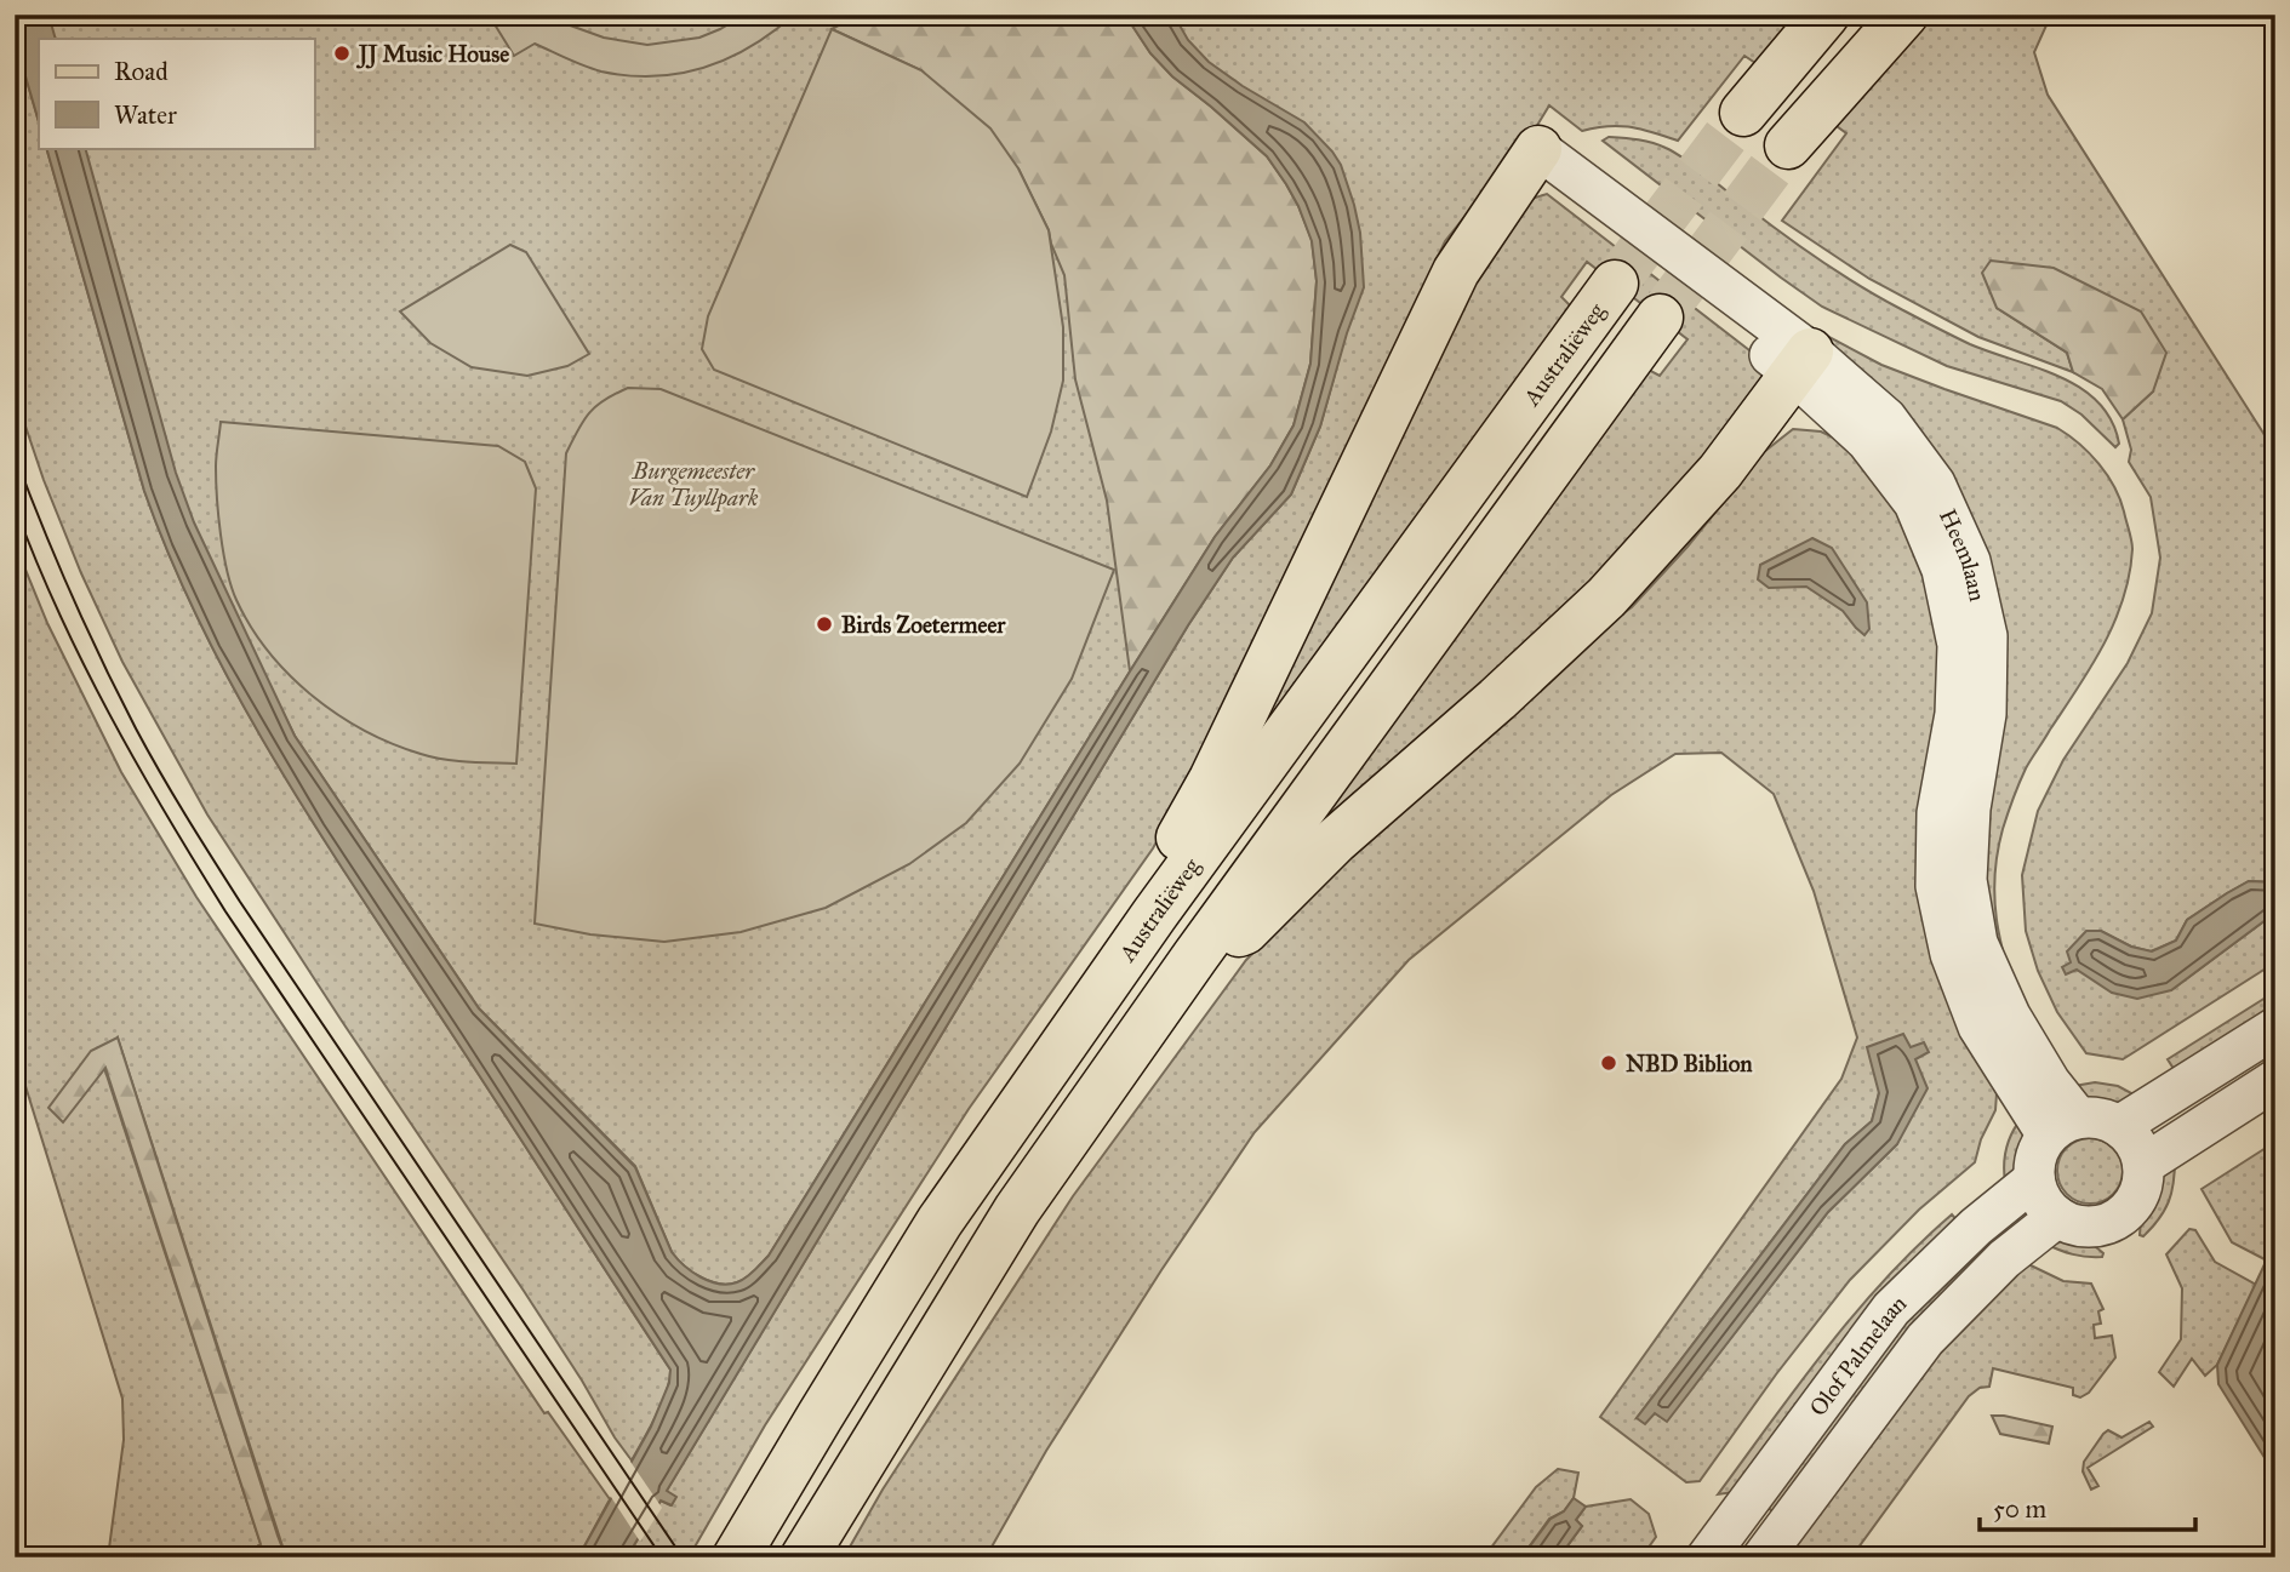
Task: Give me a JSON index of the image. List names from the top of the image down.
{
  "streets": {
    "main road": ["Australiëweg"],
    "street": ["Heemlaan", "Olof Palmelaan"]
  },
  "crossings": [
    ["Heemlaan", "Olof Palmelaan"]
  ],
  "parks": ["Burgemeester Van Tuyllpark"],
  "places": ["JJ Music House", "Birds Zoetermeer", "NBD Biblion"],
  "legend": ["Road", "Water"],
  "scale_bar": "50 m"
}
